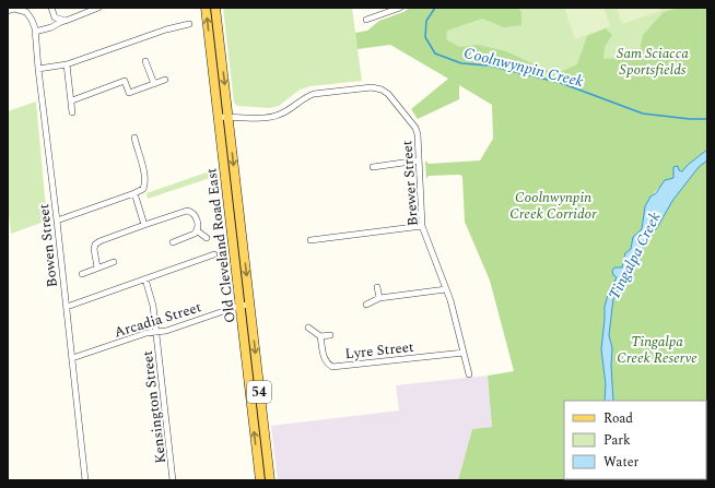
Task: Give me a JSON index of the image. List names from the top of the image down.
{
  "streets": {
    "main road": ["Old Cleveland Road East", "54"],
    "street": [
      "Brewer Street",
      "Bowen Street",
      "Arcadia Street",
      "Lyre Street",
      "Kensington Street"
    ]
  },
  "crossings": [
    ["Brewer Street", "Old Cleveland Road East"],
    ["Brewer Street", "Lyre Street"],
    ["Bowen Street", "Arcadia Street"],
    ["Old Cleveland Road East", "Arcadia Street"],
    ["Arcadia Street", "Kensington Street"]
  ],
  "water": ["Coolnwynpin Creek", "Tingalpa Creek"],
  "parks": ["Sam Sciacca Sportsfields", "Coolnwynpin Creek Corridor", "Tingalpa Creek Reserve"],
  "legend": ["Road", "Park", "Water"]
}
